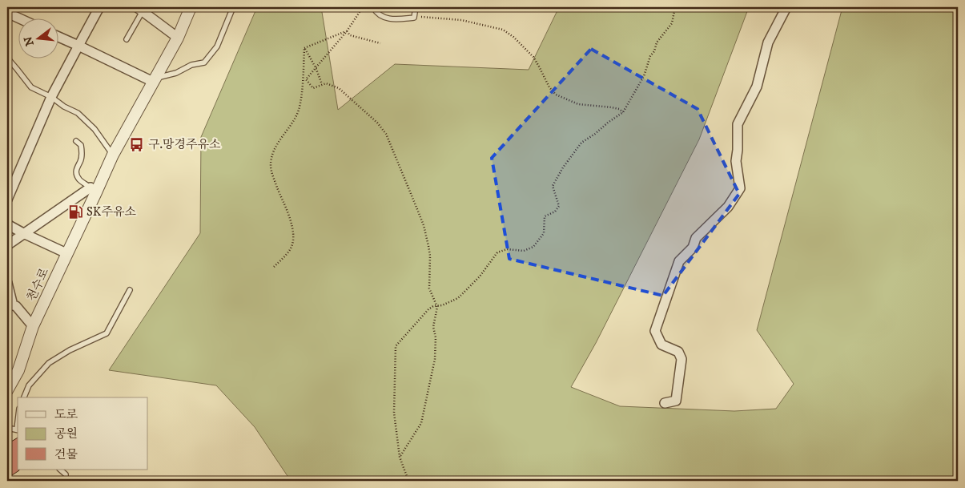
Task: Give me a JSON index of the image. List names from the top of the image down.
{
  "streets": {
    "street": ["천수로"]
  },
  "places": {
    "bus stop": ["구.망경주유소"],
    "fuel station": ["SK주유소"]
  },
  "legend": ["도로", "공원", "건물"],
  "north": "left"
}
